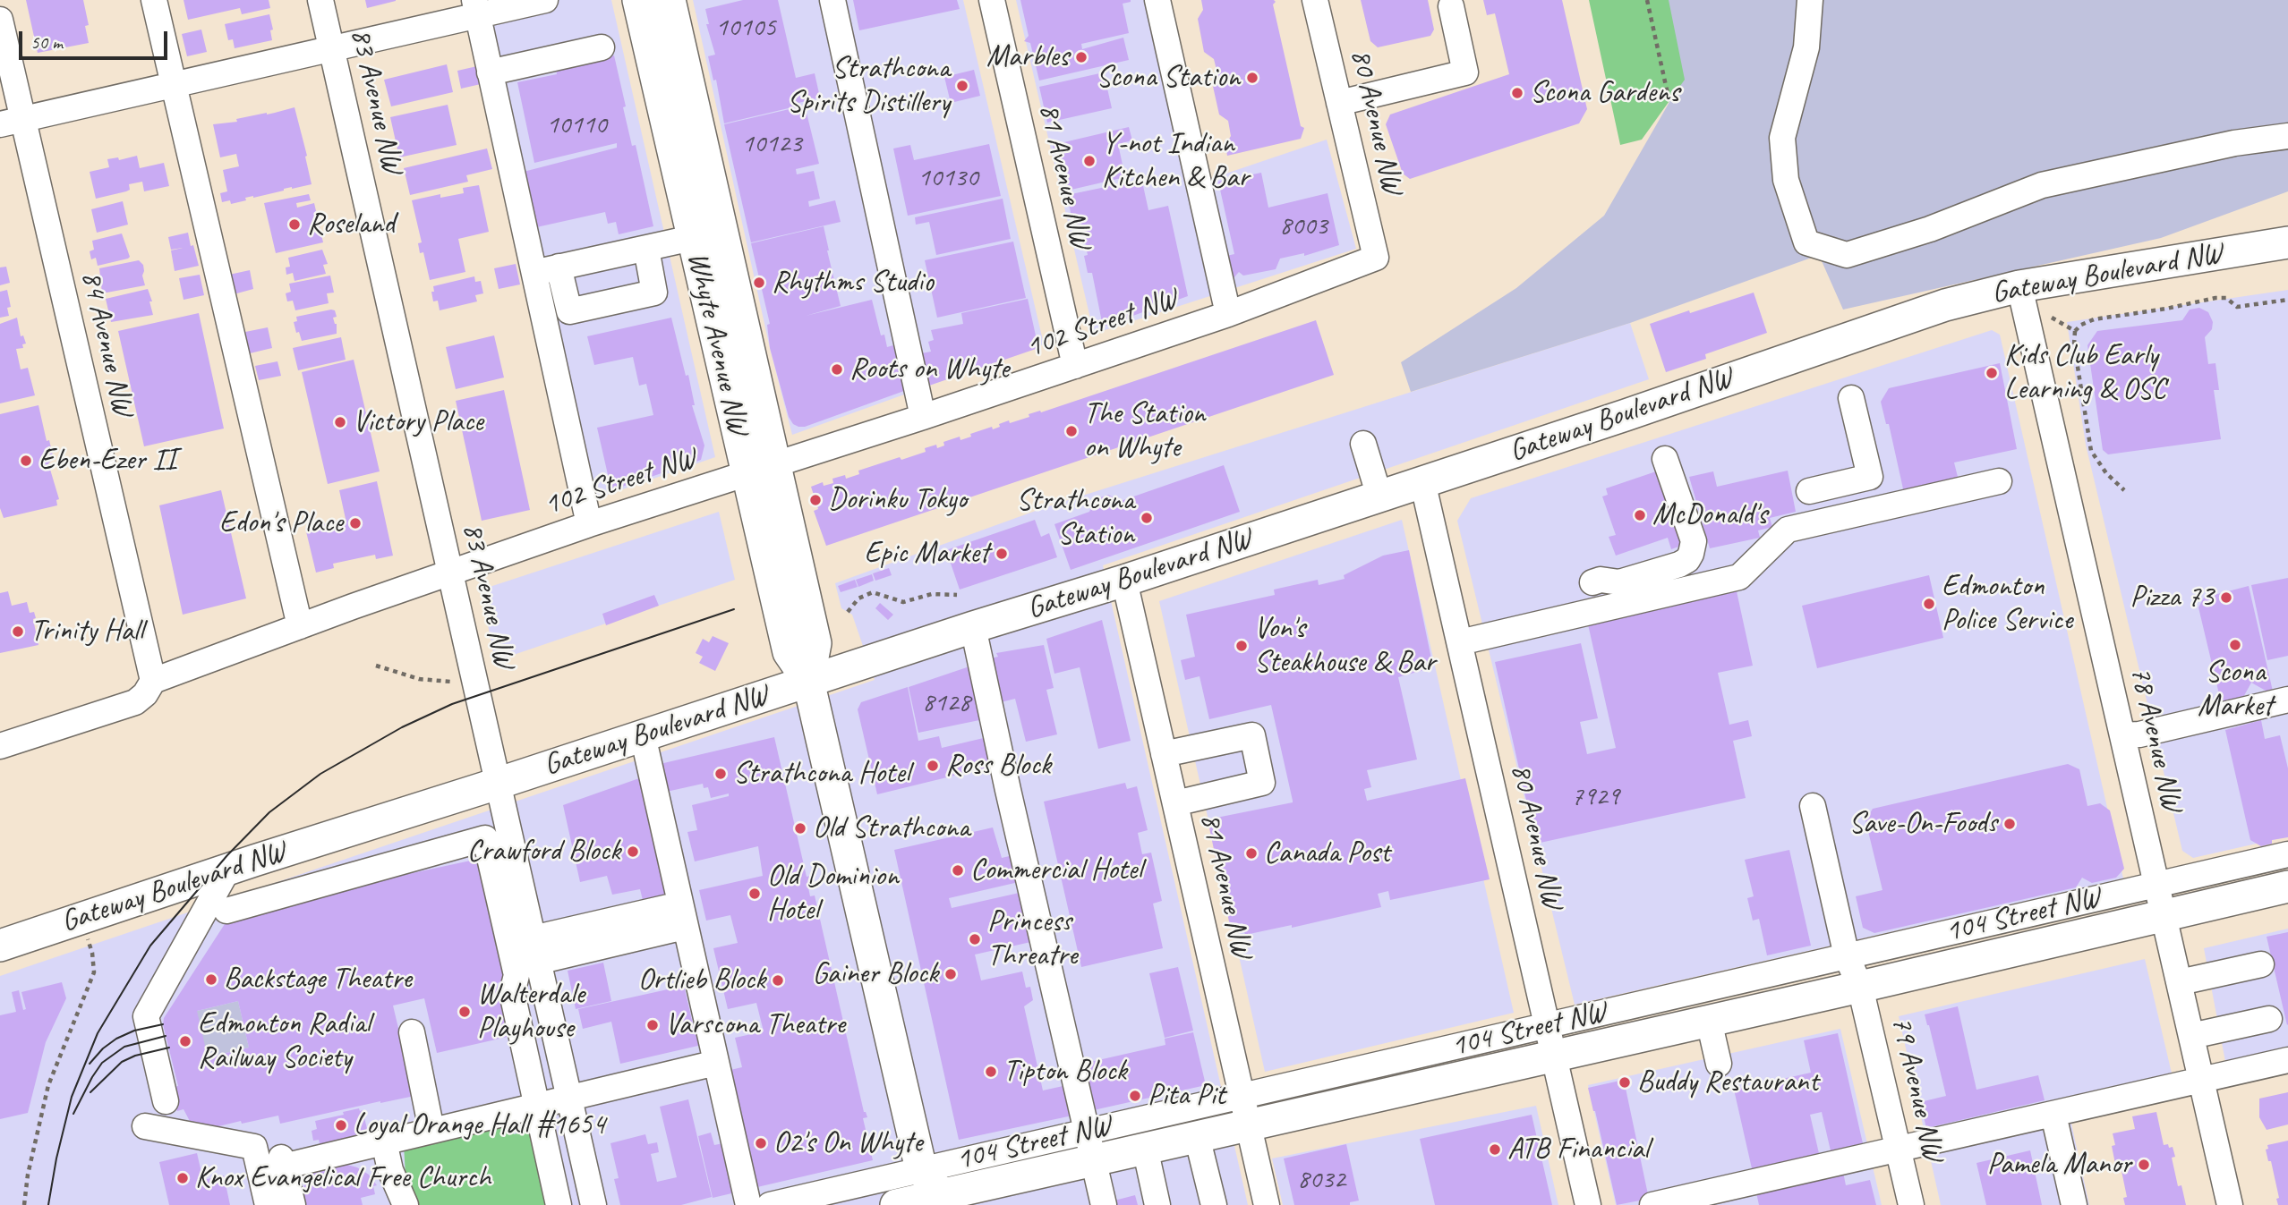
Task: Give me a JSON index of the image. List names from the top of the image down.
{
  "streets": {
    "main road": ["Gateway Boulevard NW", "Whyte Avenue NW", "104 Street NW"],
    "street": [
      "83 Avenue NW",
      "80 Avenue NW",
      "81 Avenue NW",
      "102 Street NW",
      "84 Avenue NW",
      "78 Avenue NW",
      "79 Avenue NW"
    ]
  },
  "crossings": [
    ["83 Avenue NW", "Gateway Boulevard NW"],
    ["83 Avenue NW", "102 Street NW"],
    ["80 Avenue NW", "Gateway Boulevard NW"],
    ["80 Avenue NW", "102 Street NW"],
    ["80 Avenue NW", "104 Street NW"],
    ["81 Avenue NW", "Gateway Boulevard NW"],
    ["81 Avenue NW", "102 Street NW"],
    ["81 Avenue NW", "104 Street NW"],
    ["Gateway Boulevard NW", "Whyte Avenue NW"],
    ["Gateway Boulevard NW", "78 Avenue NW"],
    ["102 Street NW", "84 Avenue NW"],
    ["102 Street NW", "Whyte Avenue NW"],
    ["Whyte Avenue NW", "104 Street NW"],
    ["78 Avenue NW", "104 Street NW"],
    ["104 Street NW", "79 Avenue NW"]
  ],
  "places": [
    "Marbles",
    "Scona Station",
    "Strathcona Spirits Distillery",
    "Scona Gardens",
    "Y-not Indian Kitchen & Bar",
    "Roseland",
    "Rhythms Studio",
    "Roots on Whyte",
    "Kids Club Early Learning & OSC",
    "Victory Place",
    "The Station on Whyte",
    "Eben-Ezer II",
    "Dorinku Tokyo",
    "McDonald's",
    "Strathcona Station",
    "Edon's Place",
    "Epic Market",
    "Pizza 73",
    "Edmonton Police Service",
    "Trinity Hall",
    "Scona Market",
    "Von's Steakhouse & Bar",
    "Ross Block",
    "Strathcona Hotel",
    "Save-On-Foods",
    "Old Strathcona",
    "Crawford Block",
    "Canada Post",
    "Commercial Hotel",
    "Old Dominion Hotel",
    "Princess Threatre",
    "Gainer Block",
    "Backstage Theatre",
    "Ortlieb Block",
    "Walterdale Playhouse",
    "Varscona Theatre",
    "Edmonton Radial Railway Society",
    "Tipton Block",
    "Buddy Restaurant",
    "Pita Pit",
    "Loyal Orange Hall #1654",
    "O2's On Whyte",
    "ATB Financial",
    "Pamela Manor",
    "Knox Evangelical Free Church"
  ],
  "house_numbers": [
    "10105",
    "10110",
    "10123",
    "10130",
    "8003",
    "8128",
    "7929",
    "8032"
  ],
  "scale_bar": "50 m"
}
